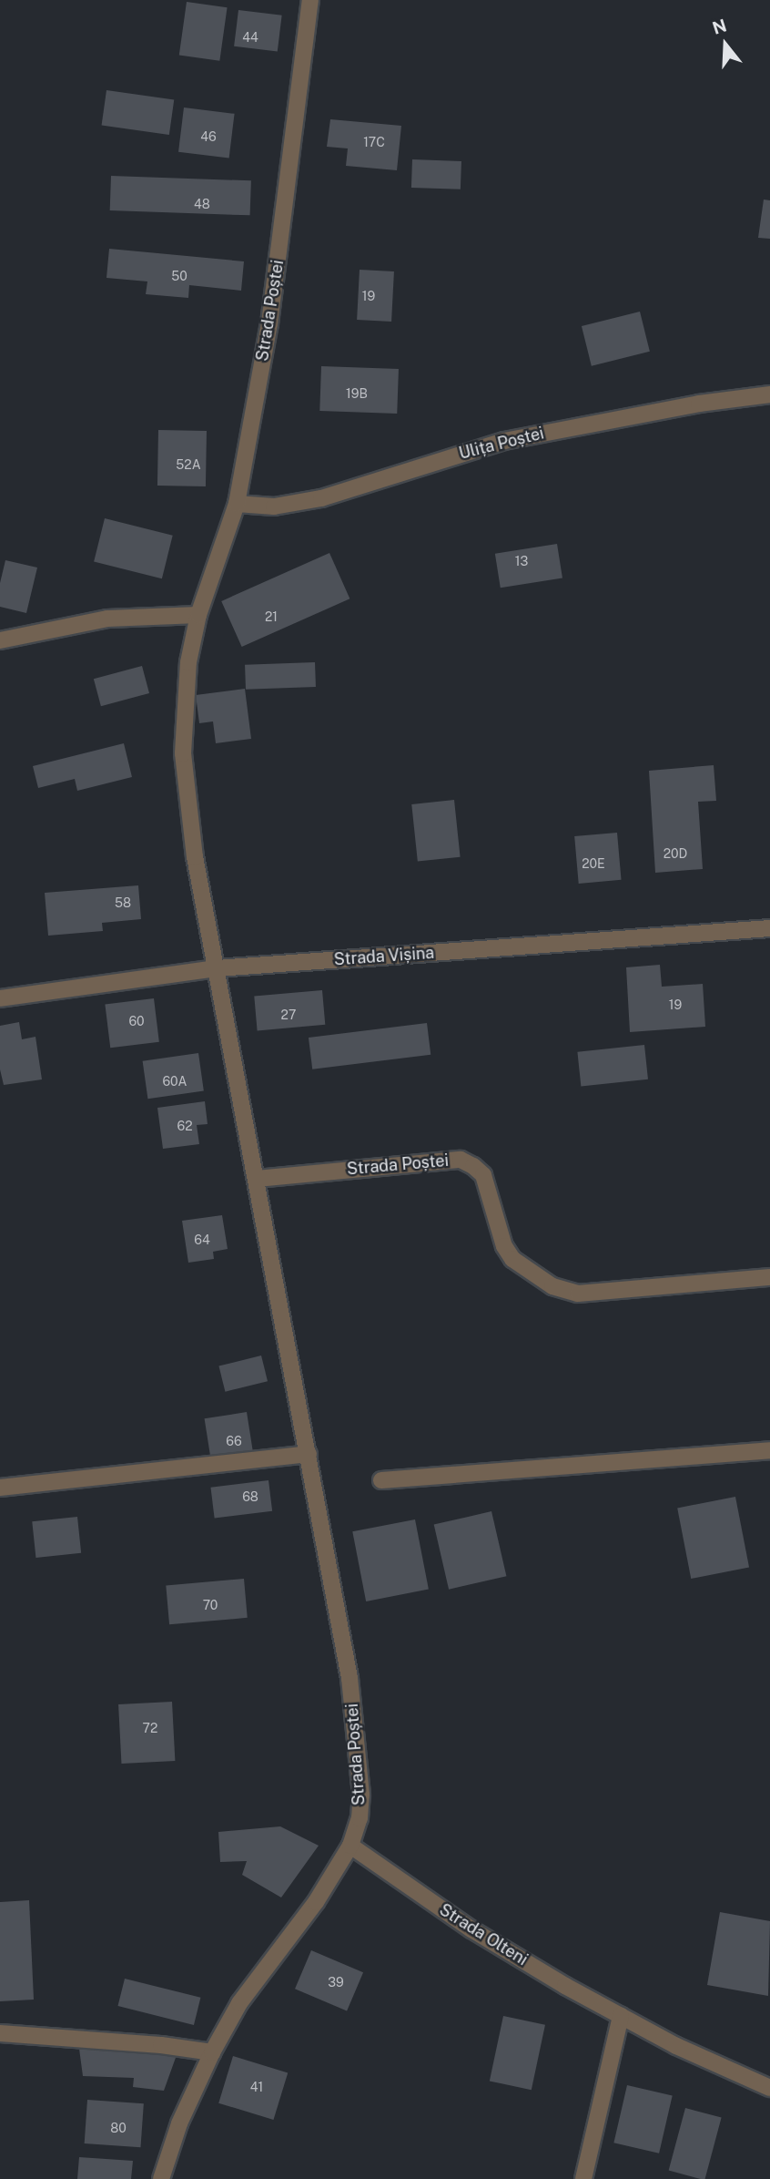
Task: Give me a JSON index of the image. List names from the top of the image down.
{
  "streets": {
    "street": [
      "Strada Poștei",
      "Ulița Poștei",
      "Strada Vișina",
      "Strada Olteni"
    ]
  },
  "crossings": [
    ["Strada Poștei", "Ulița Poștei"],
    ["Strada Poștei", "Strada Vișina"],
    ["Strada Poștei", "Strada Olteni"]
  ],
  "house_numbers": [
    "44",
    "46",
    "17C",
    "48",
    "50",
    "19",
    "19B",
    "52A",
    "13",
    "21",
    "20D",
    "20E",
    "58",
    "19",
    "27",
    "60",
    "60A",
    "62",
    "64",
    "66",
    "68",
    "70",
    "72",
    "39",
    "41",
    "80"
  ],
  "north": "top"
}
